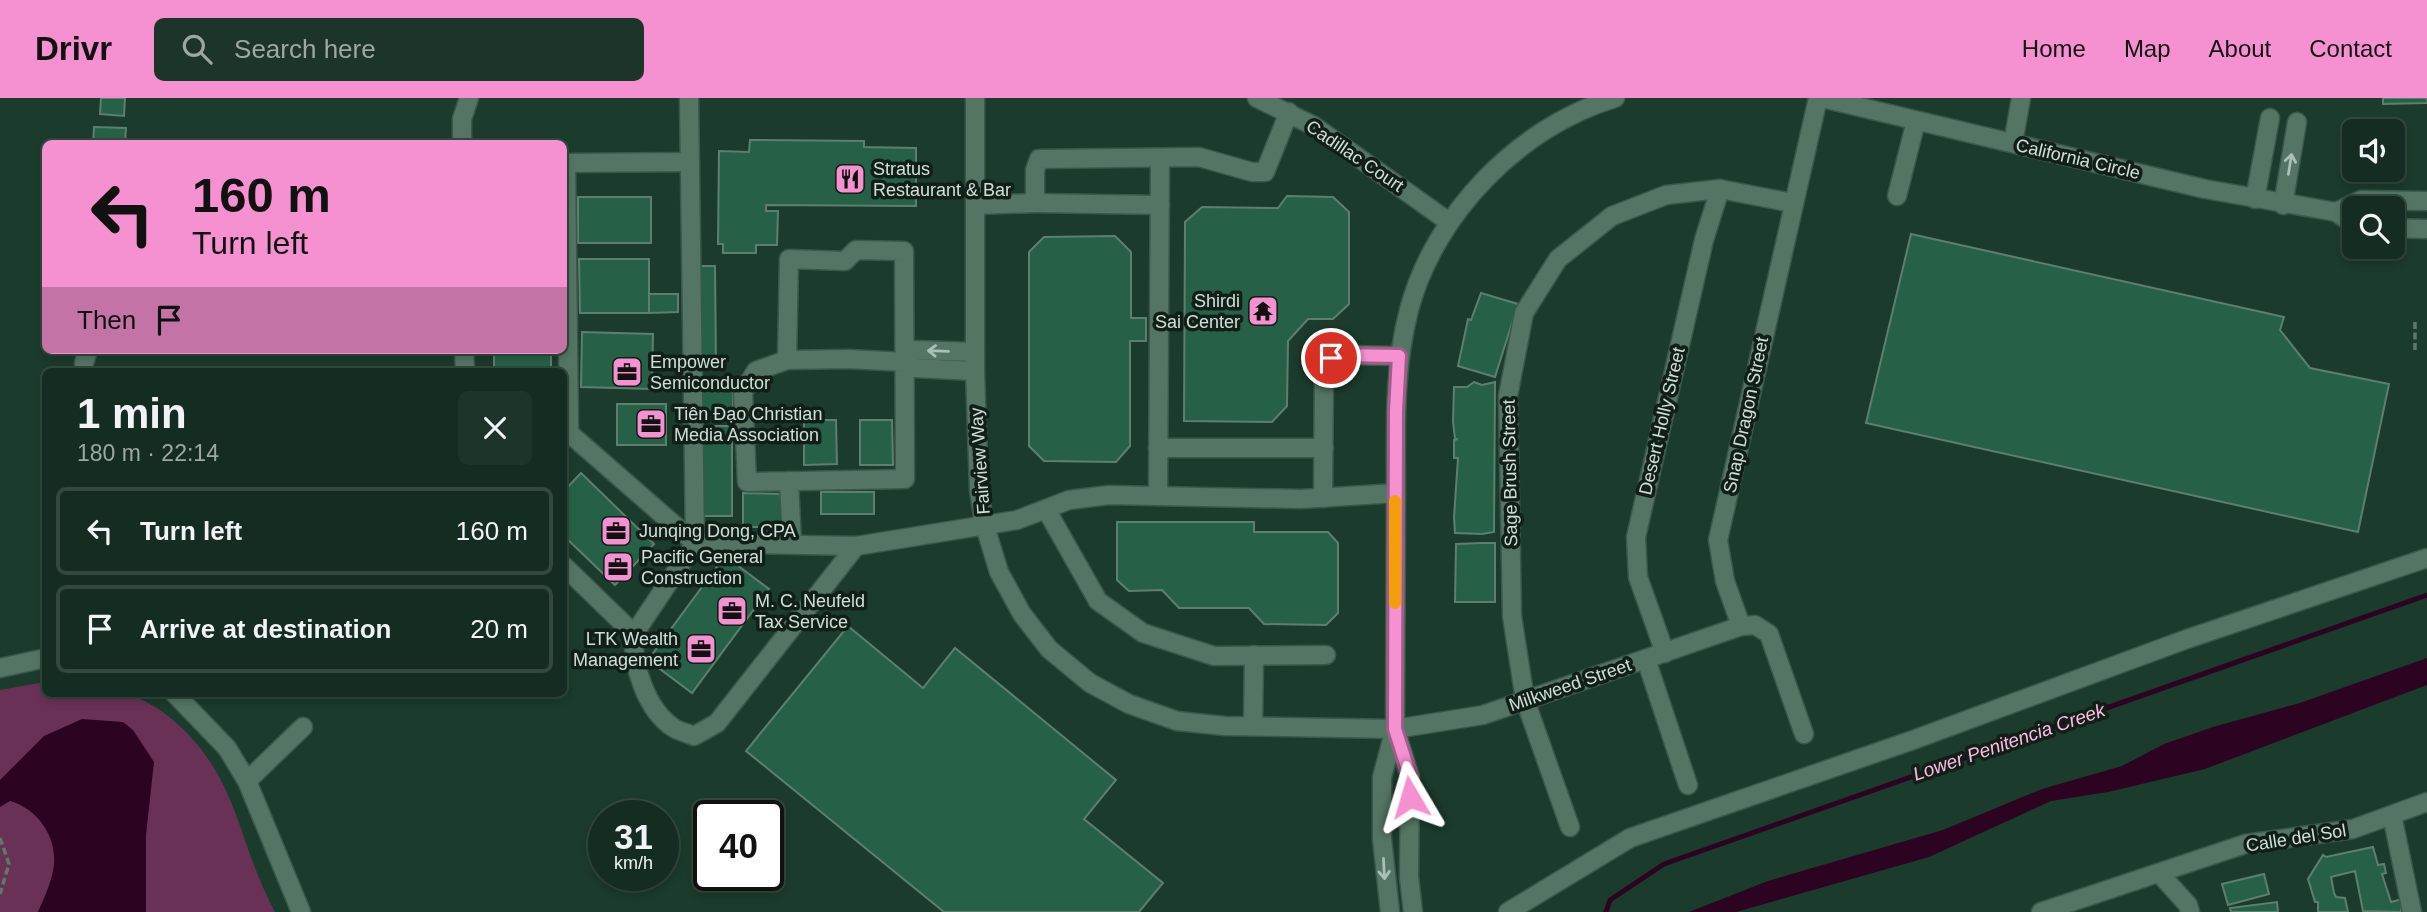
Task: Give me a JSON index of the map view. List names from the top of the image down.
{
  "streets": {
    "street": [
      "Cadillac Court",
      "California Circle",
      "Snap Dragon Street",
      "Desert Holly Street",
      "Fairview Way",
      "Sage Brush Street",
      "Milkweed Street",
      "Calle del Sol"
    ]
  },
  "crossings": [
    ["California Circle", "Snap Dragon Street"],
    ["Snap Dragon Street", "Sage Brush Street"],
    ["Snap Dragon Street", "Milkweed Street"],
    ["Desert Holly Street", "Sage Brush Street"],
    ["Desert Holly Street", "Milkweed Street"],
    ["Fairview Way", "Milkweed Street"],
    ["Sage Brush Street", "Milkweed Street"]
  ],
  "water": ["Lower Penitencia Creek"],
  "places": {
    "restaurant": ["Stratus Restaurant & Bar"],
    "temple": ["Shirdi Sai Center"],
    "office": [
      "Empower Semiconductor",
      "Tiên Đạo Christian Media Association",
      "Junqing Dong, CPA",
      "Pacific General Construction",
      "M. C. Neufeld Tax Service",
      "LTK Wealth Management"
    ]
  },
  "page": {
    "header": "Drivr",
    "search": "Search here",
    "nav": [
      "Home",
      "Map",
      "About",
      "Contact"
    ],
    "turn": ["160 m", "Turn left"],
    "then": "Then",
    "heading": ["1 min", "180 m · 22:14"],
    "list": [
      {
        "name": "Turn left",
        "value": "160 m"
      },
      {
        "name": "Arrive at destination",
        "value": "20 m"
      }
    ],
    "speed": "31 km/h",
    "limit": "40"
  }
}
